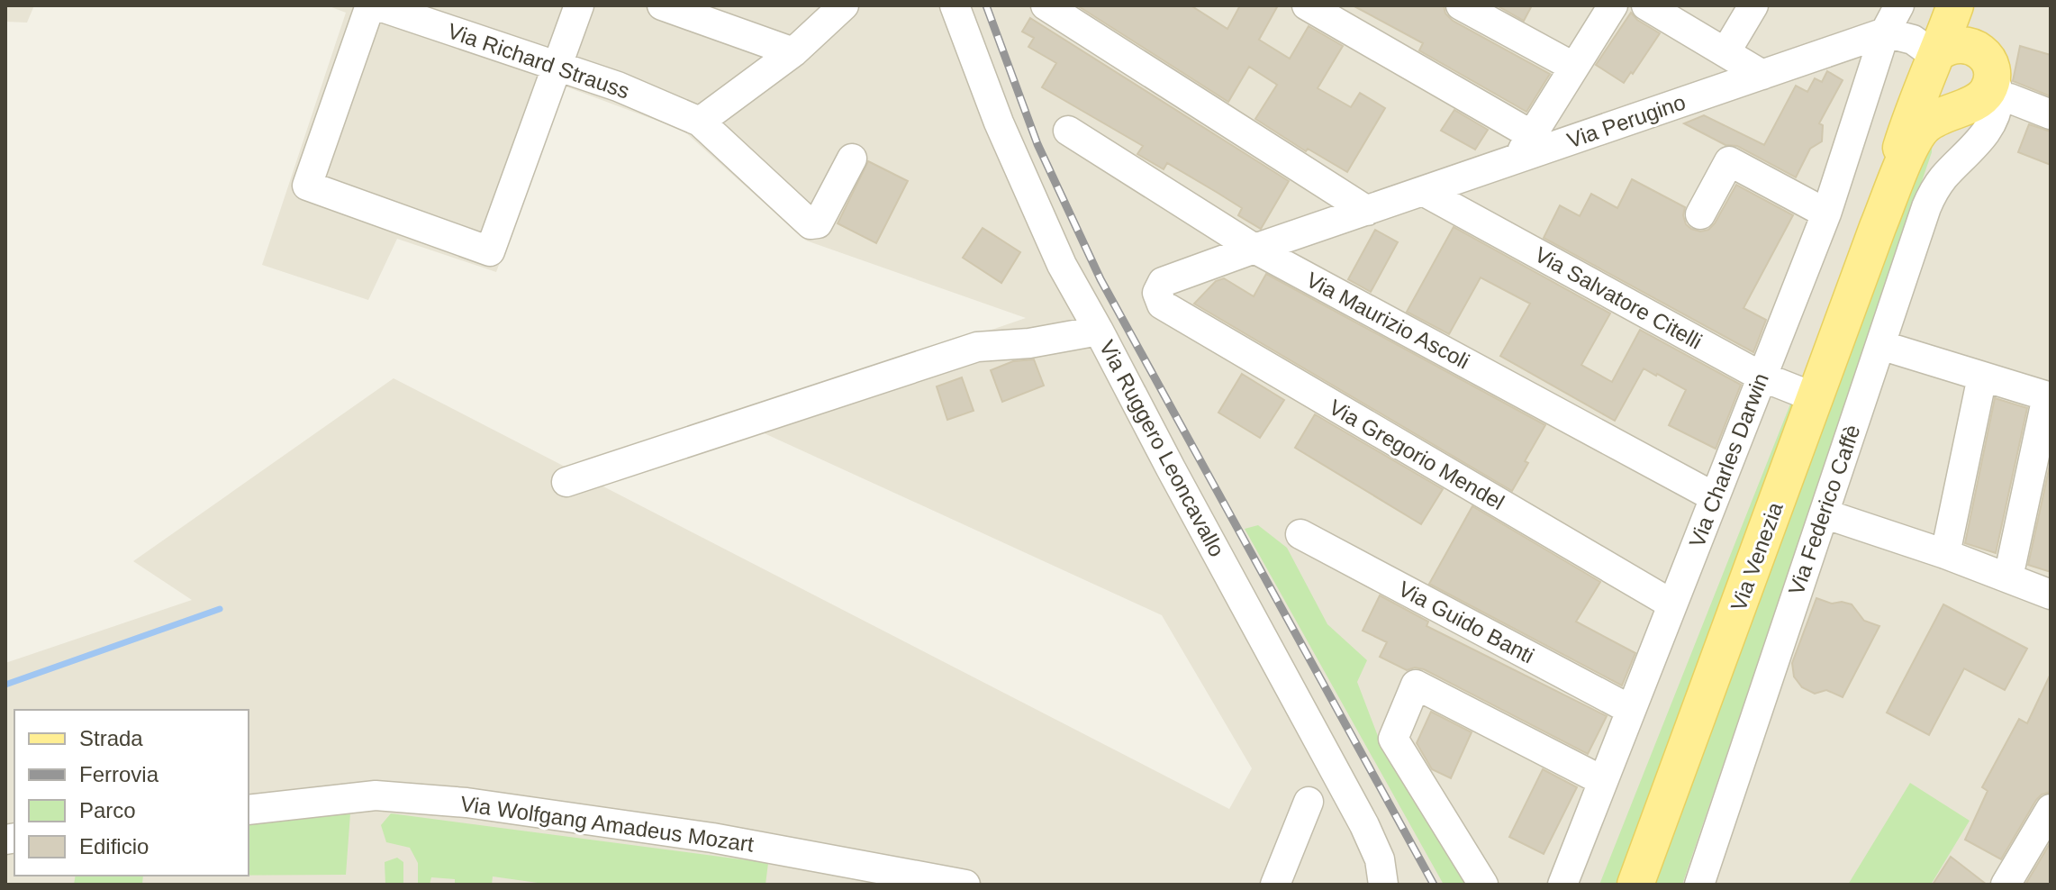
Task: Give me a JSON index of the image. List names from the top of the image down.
{
  "streets": {
    "main road": ["Via Venezia"],
    "street": [
      "Via Richard Strauss",
      "Via Perugino",
      "Via Salvatore Citelli",
      "Via Maurizio Ascoli",
      "Via Ruggero Leoncavallo",
      "Via Gregorio Mendel",
      "Via Charles Darwin",
      "Via Federico Caffè",
      "Via Guido Banti",
      "Via Wolfgang Amadeus Mozart"
    ]
  },
  "crossings": [
    ["Via Perugino", "Via Salvatore Citelli"],
    ["Via Perugino", "Via Maurizio Ascoli"],
    ["Via Perugino", "Via Gregorio Mendel"],
    ["Via Perugino", "Via Charles Darwin"],
    ["Via Salvatore Citelli", "Via Charles Darwin"],
    ["Via Salvatore Citelli", "Via Venezia"],
    ["Via Maurizio Ascoli", "Via Charles Darwin"],
    ["Via Gregorio Mendel", "Via Charles Darwin"],
    ["Via Charles Darwin", "Via Guido Banti"]
  ],
  "legend": [
    "Strada",
    "Ferrovia",
    "Parco",
    "Edificio"
  ]
}
